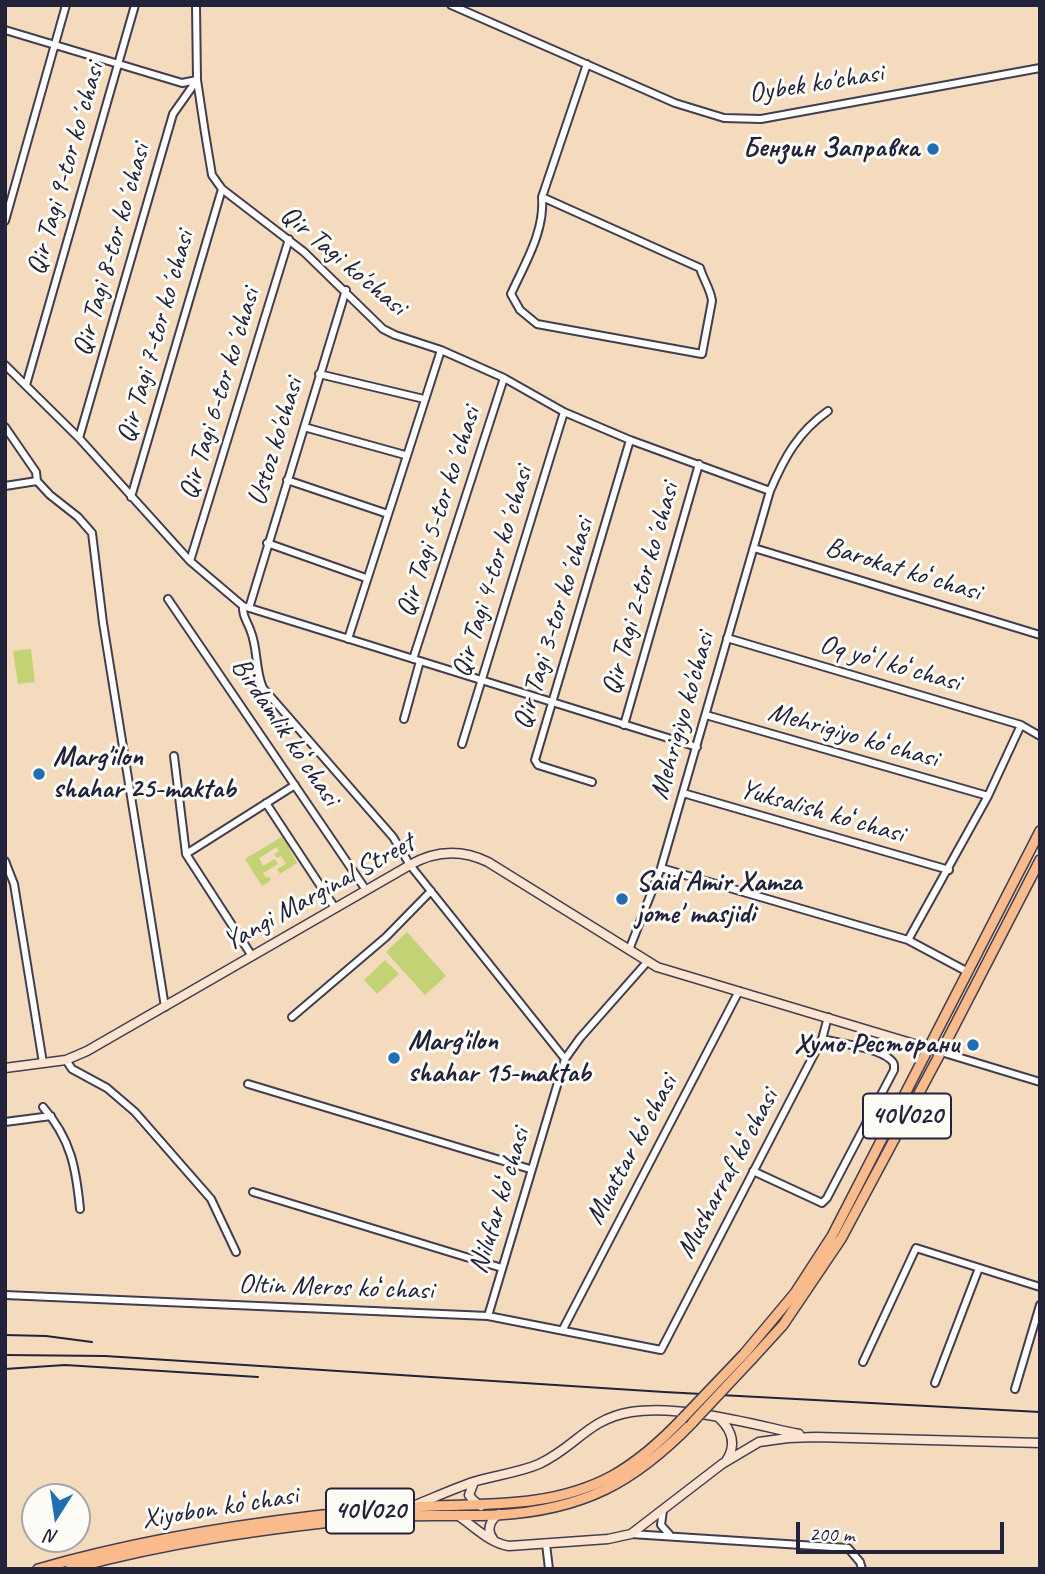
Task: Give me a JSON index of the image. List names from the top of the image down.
{
  "streets": {
    "main road": ["Yangi Marginal Street", "40V020", "Xiyobon koʻchasi"],
    "street": [
      "Oybek ko'chasi",
      "Qir Tagi 9-tor koʼchasi",
      "Qir Tagi 8-tor koʼchasi",
      "Qir Tagi ko'chasi",
      "Qir Tagi 7-tor koʼchasi",
      "Qir Tagi 6-tor koʼchasi",
      "Ustoz ko'chasi",
      "Qir Tagi 5-tor koʼchasi",
      "Barokat koʻchasi",
      "Qir Tagi 4-tor koʼchasi",
      "Qir Tagi 2-tor koʼchasi",
      "Qir Tagi 3-tor koʼchasi",
      "Oq yoʻl koʻchasi",
      "Mehrigiyo ko'chasi",
      "Birdamlik koʻchasi",
      "Mehrigiyo koʻchasi",
      "Yuksalish koʻchasi",
      "Muattar koʻchasi",
      "Musharraf koʻchasi",
      "Nilufar koʻchasi",
      "Oltin Meros koʻchasi"
    ]
  },
  "crossings": [
    ["Qir Tagi ko'chasi", "Qir Tagi 7-tor koʼchasi"],
    ["Qir Tagi ko'chasi", "Qir Tagi 6-tor koʼchasi"],
    ["Qir Tagi ko'chasi", "Ustoz ko'chasi"],
    ["Qir Tagi ko'chasi", "Qir Tagi 5-tor koʼchasi"],
    ["Qir Tagi ko'chasi", "Qir Tagi 4-tor koʼchasi"],
    ["Qir Tagi ko'chasi", "Qir Tagi 2-tor koʼchasi"],
    ["Qir Tagi ko'chasi", "Qir Tagi 3-tor koʼchasi"],
    ["Qir Tagi ko'chasi", "Mehrigiyo ko'chasi"],
    ["Barokat koʻchasi", "Mehrigiyo ko'chasi"],
    ["Oq yoʻl koʻchasi", "Mehrigiyo ko'chasi"],
    ["Mehrigiyo ko'chasi", "Mehrigiyo koʻchasi"],
    ["Mehrigiyo ko'chasi", "Yuksalish koʻchasi"],
    ["Mehrigiyo ko'chasi", "Yangi Marginal Street"],
    ["Birdamlik koʻchasi", "Yangi Marginal Street"],
    ["Yangi Marginal Street", "40V020"],
    ["Yangi Marginal Street", "Muattar koʻchasi"],
    ["Yangi Marginal Street", "Musharraf koʻchasi"],
    ["Yangi Marginal Street", "Nilufar koʻchasi"],
    ["40V020", "Xiyobon koʻchasi"],
    ["Muattar koʻchasi", "Oltin Meros koʻchasi"],
    ["Musharraf koʻchasi", "Oltin Meros koʻchasi"],
    ["Nilufar koʻchasi", "Oltin Meros koʻchasi"]
  ],
  "places": [
    "Бензин Заправка",
    "Marg'ilon shahar 25-maktab",
    "Said Amir Xamza jome' masjidi",
    "Хумо Ресторани",
    "Marg'ilon shahar 15-maktab"
  ],
  "scale_bar": "200 m",
  "north": "bottom"
}
